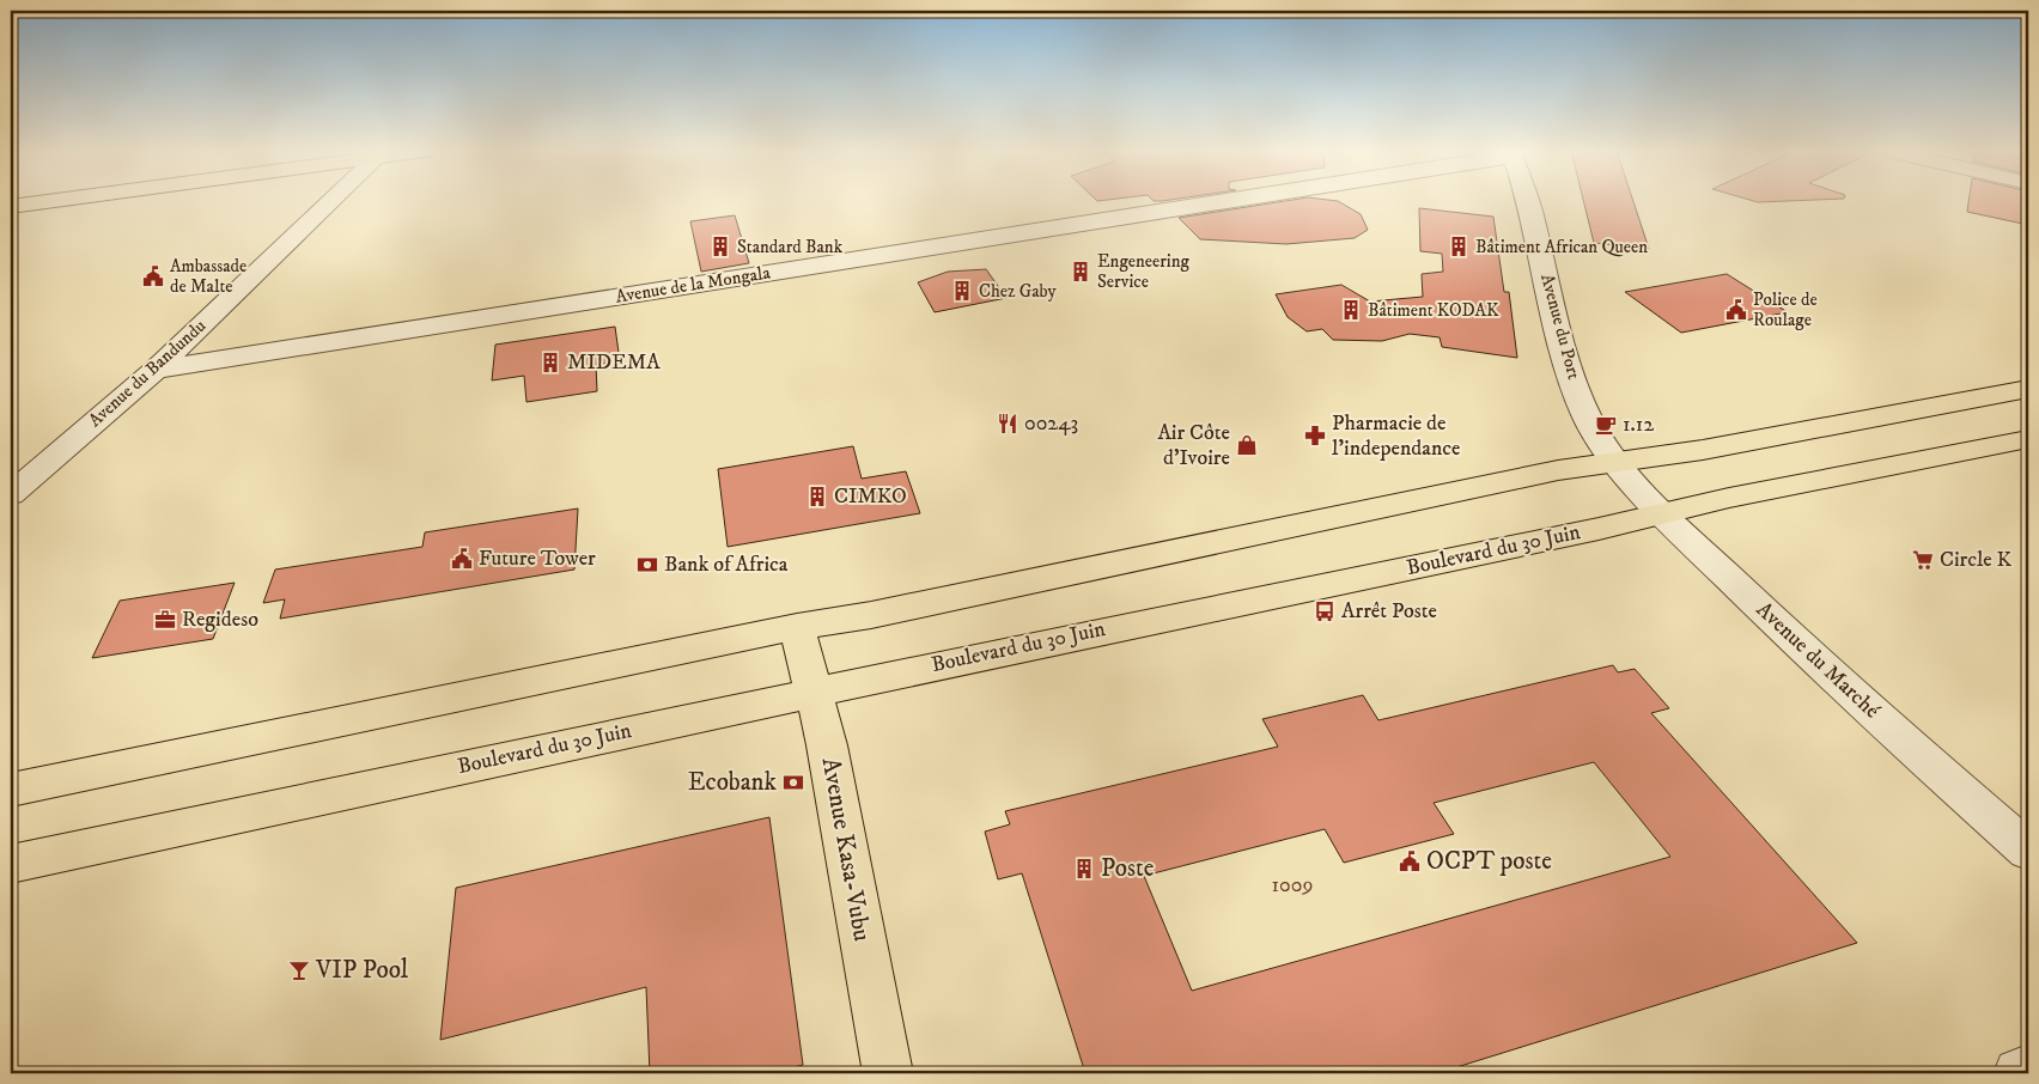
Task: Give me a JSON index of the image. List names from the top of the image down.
{
  "streets": {
    "main road": ["Boulevard du 30 Juin", "Avenue Kasa-Vubu"],
    "street": [
      "Avenue de la Mongala",
      "Avenue du Port",
      "Avenue du Bandundu",
      "Avenue du Marché"
    ]
  },
  "crossings": [
    ["Avenue de la Mongala", "Avenue du Bandundu"],
    ["Avenue du Port", "Avenue du Marché"],
    ["Boulevard du 30 Juin", "Avenue du Marché"],
    ["Boulevard du 30 Juin", "Avenue Kasa-Vubu"]
  ],
  "places": {
    "building": [
      "Standard Bank",
      "Bâtiment African Queen",
      "Engeneering Service",
      "Chez Gaby",
      "Bâtiment KODAK",
      "MIDEMA",
      "CIMKO",
      "Poste"
    ],
    "public building": [
      "Ambassade de Malte",
      "Police de Roulage",
      "Future Tower",
      "OCPT poste"
    ],
    "restaurant": ["00243"],
    "cafe": ["1.12"],
    "pharmacy": ["Pharmacie de l'independance"],
    "shop": ["Air Côte d'Ivoire"],
    "supermarket": ["Circle K"],
    "bank": ["Bank of Africa", "Ecobank"],
    "bus stop": ["Arrêt Poste"],
    "office": ["Regideso"],
    "bar": ["VIP Pool"]
  },
  "house_numbers": ["1009"]
}
